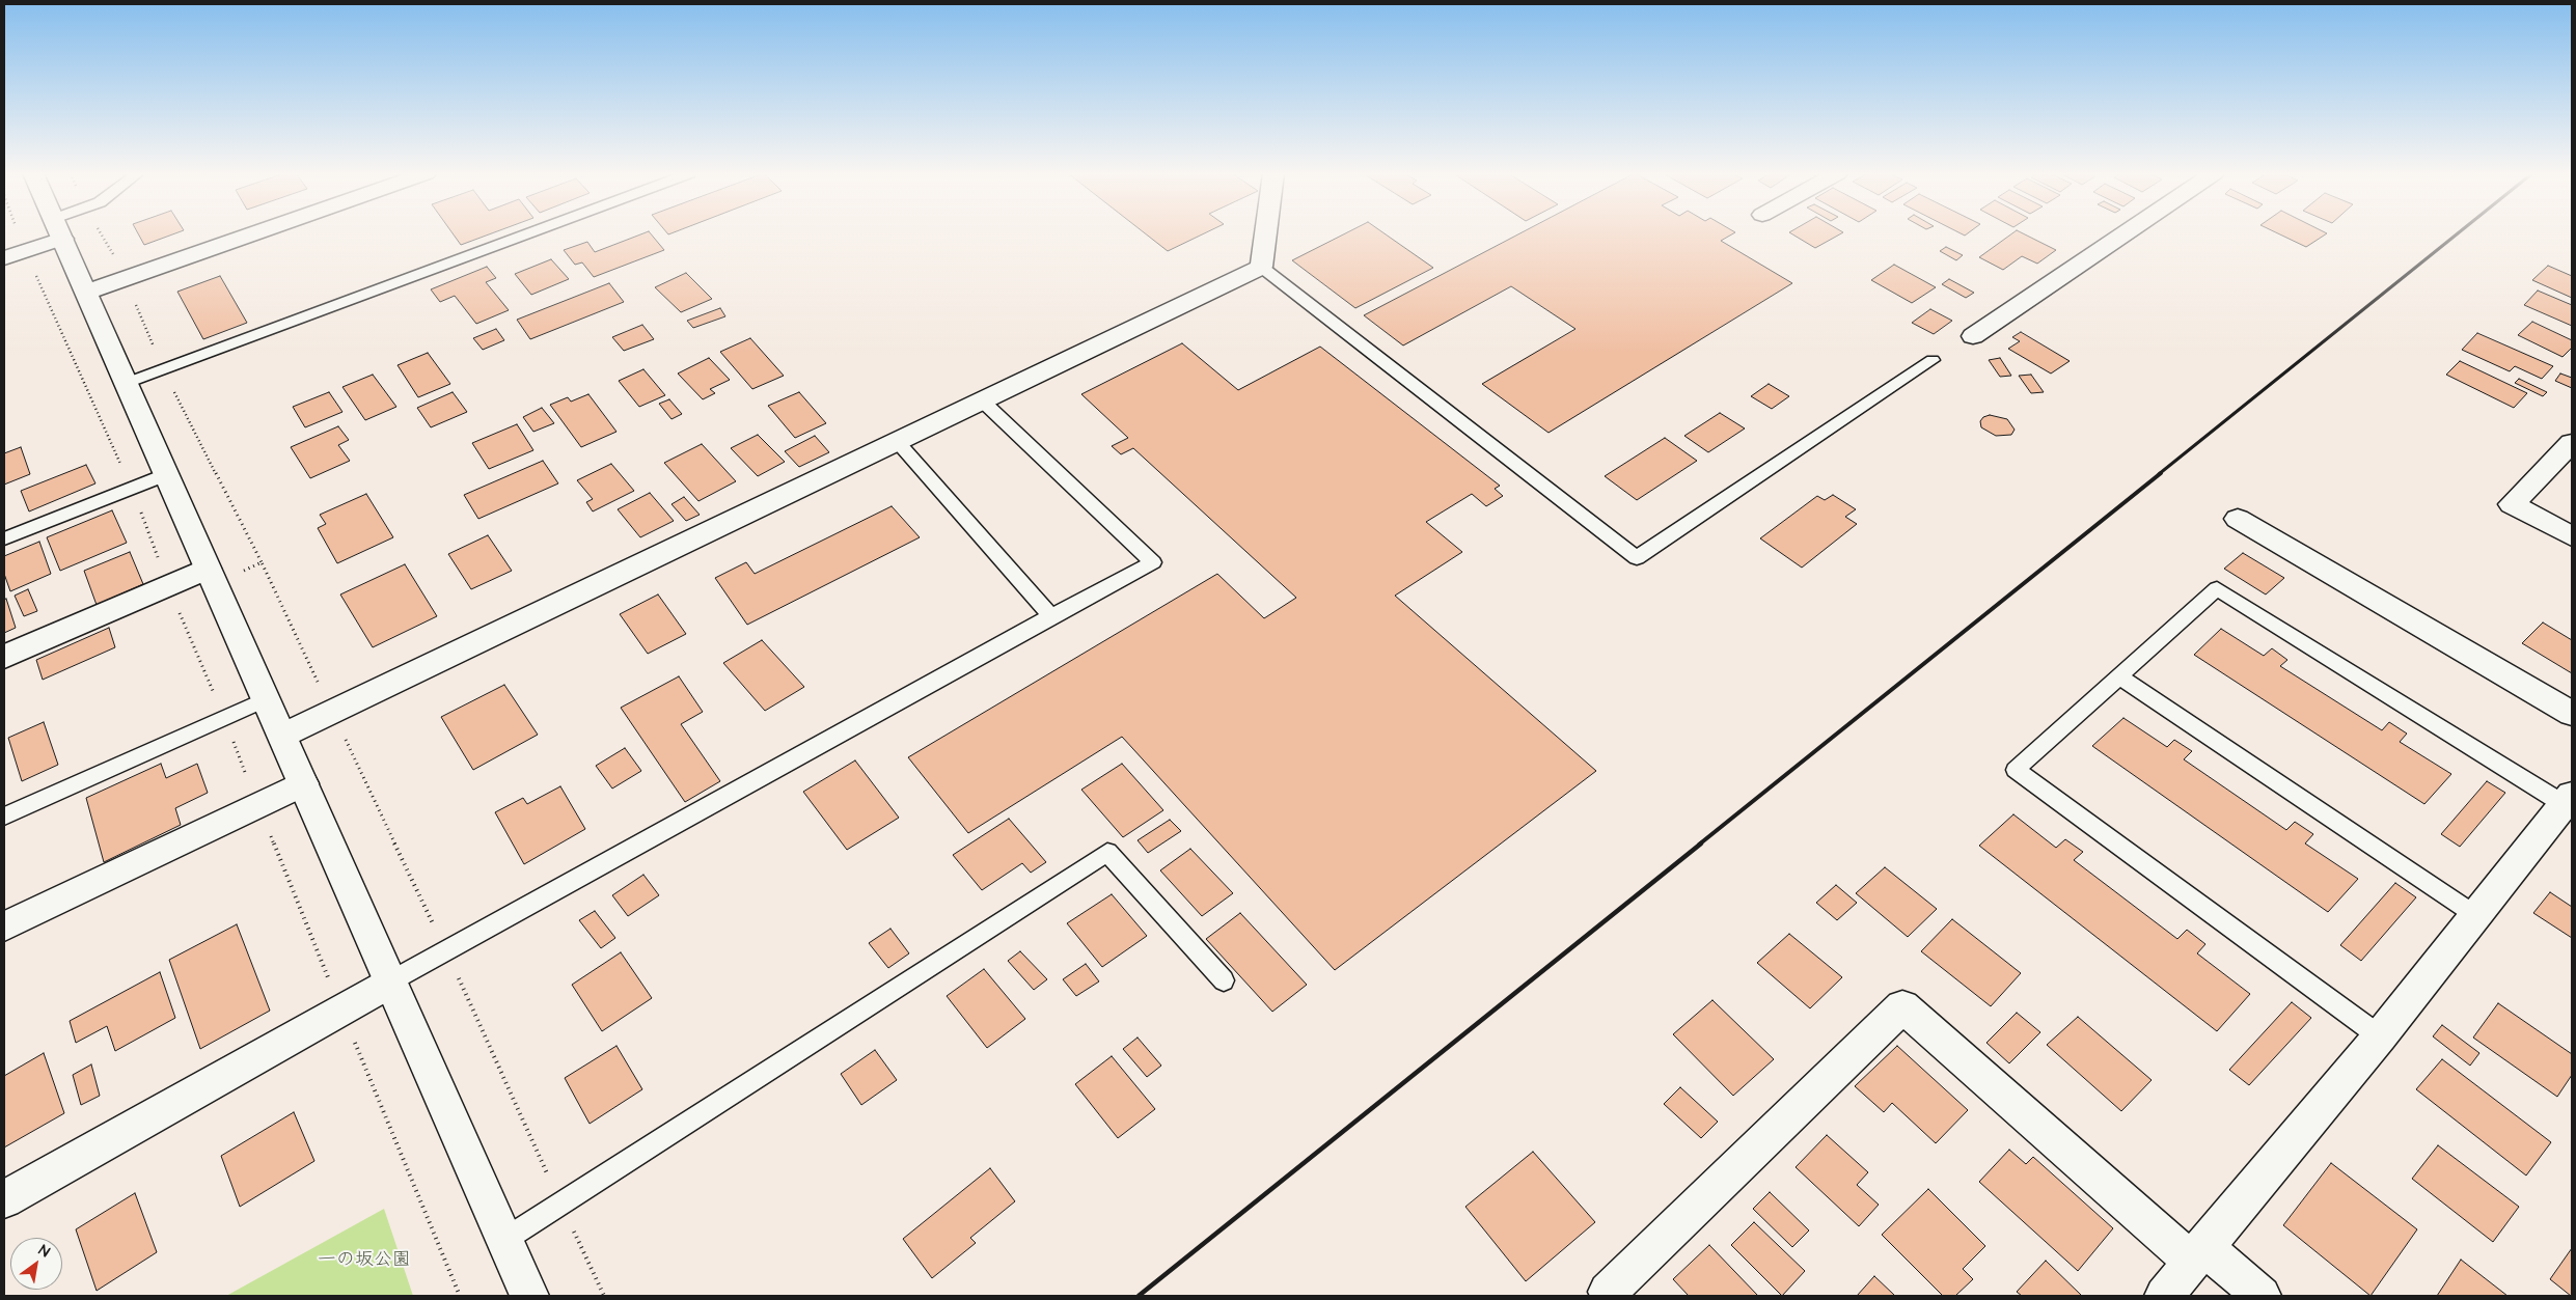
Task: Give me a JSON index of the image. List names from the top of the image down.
{
  "parks": ["一の坂公園"],
  "north": "top right"
}
